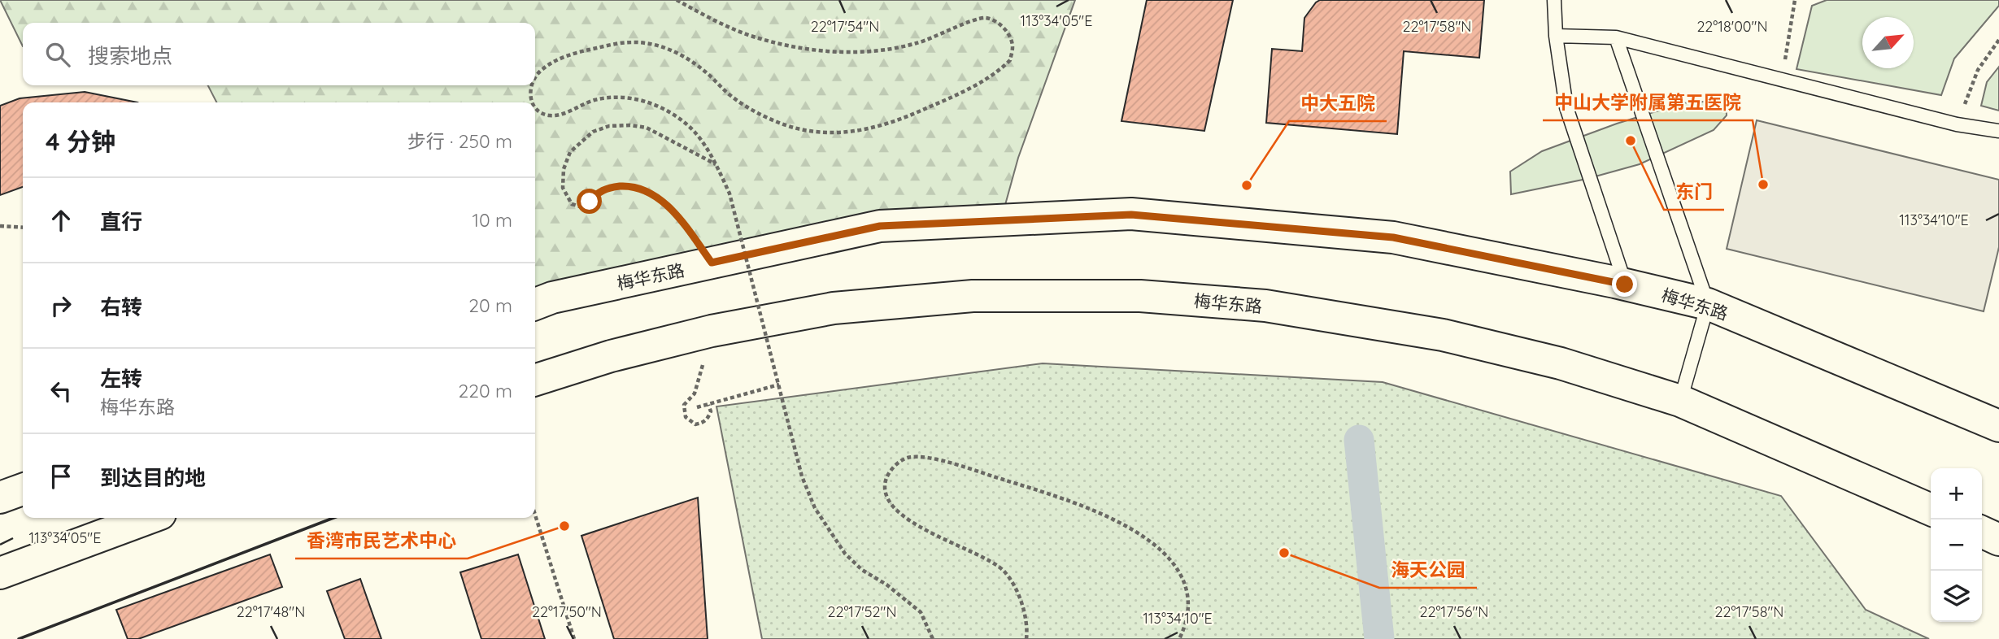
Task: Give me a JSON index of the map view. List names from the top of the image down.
{
  "streets": {
    "main road": ["梅华东路"]
  },
  "places": [
    "东门",
    "中山大学附属第五医院",
    "中大五院",
    "香湾市民艺术中心",
    "海天公园"
  ],
  "north": "top right",
  "page": {
    "search": "搜索地点",
    "heading": ["4 分钟", "步行 · 250 m"],
    "list": [
      ["直行", "10 m"],
      ["右转", "20 m"],
      ["左转", "梅华东路", "220 m"],
      "到达目的地"
    ],
    "map_buttons": ["+", "−"]
  },
  "coordinates": [
    "113°34'05\"E",
    "22°17'54\"N",
    "22°17'58\"N",
    "22°18'00\"N",
    "113°34'10\"E",
    "22°17'48\"N",
    "22°17'50\"N",
    "22°17'52\"N",
    "22°17'56\"N"
  ]
}
